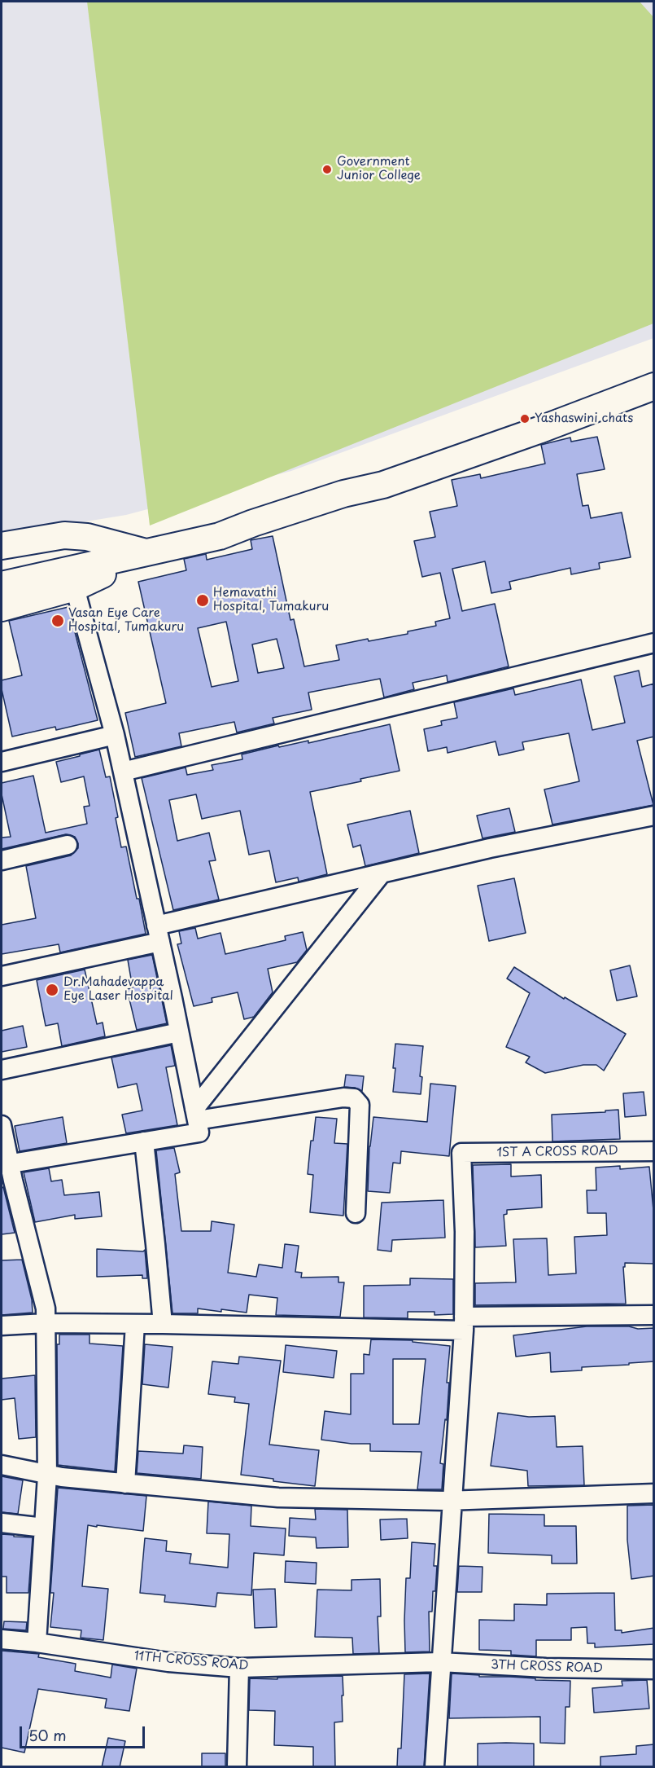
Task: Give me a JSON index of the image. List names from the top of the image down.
{
  "streets": {
    "street": ["1ST A CROSS ROAD", "11TH CROSS ROAD", "3TH CROSS ROAD"]
  },
  "crossings": [
    ["11TH CROSS ROAD", "3TH CROSS ROAD"]
  ],
  "places": [
    "Government Junior College",
    "Yashaswini chats",
    "Hemavathi Hospital, Tumakuru",
    "Vasan Eye Care Hospital, Tumakuru",
    "Dr.Mahadevappa Eye Laser Hospital"
  ],
  "scale_bar": "50 m"
}
